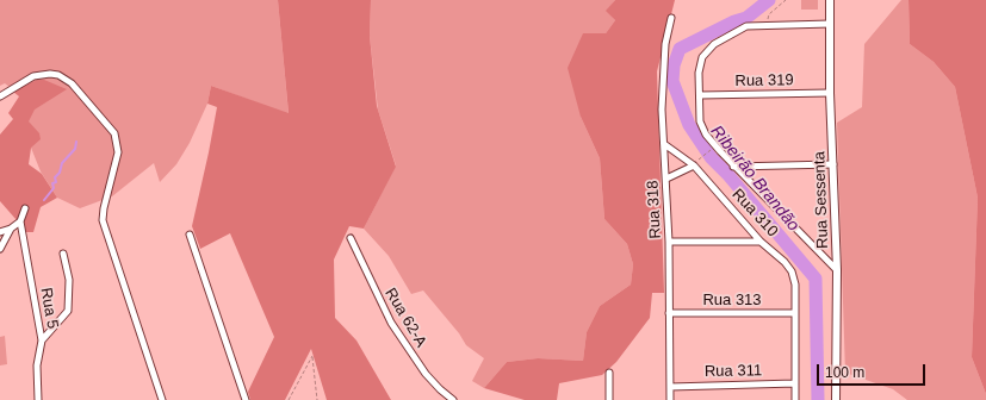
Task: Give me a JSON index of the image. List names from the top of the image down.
{
  "streets": {
    "street": [
      "Rua 319",
      "Rua Sessenta",
      "Rua 318",
      "Rua 310",
      "Rua 313",
      "Rua 5",
      "Rua 62-A",
      "Rua 311"
    ]
  },
  "crossings": [
    ["Rua 319", "Rua Sessenta"],
    ["Rua 318", "Rua 310"],
    ["Rua 318", "Rua 313"],
    ["Rua 318", "Rua 311"],
    ["Rua 310", "Rua 313"],
    ["Rua 310", "Rua 311"]
  ],
  "water": ["Ribeirão Brandão"],
  "scale_bar": "100 m"
}
